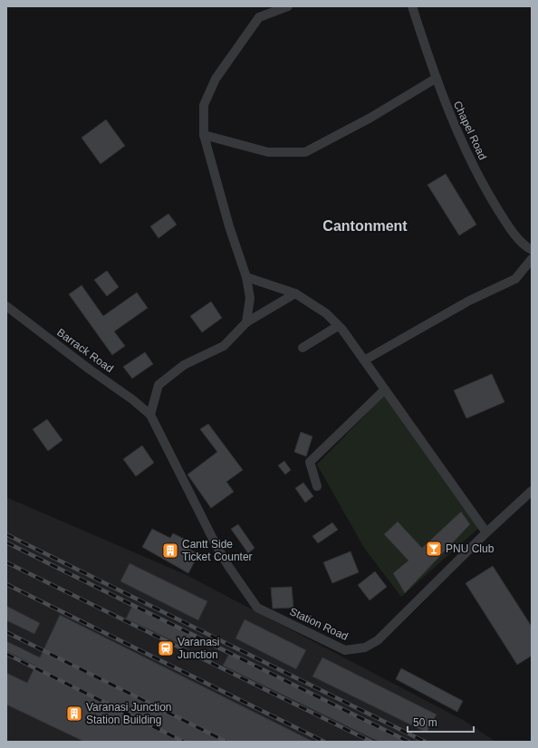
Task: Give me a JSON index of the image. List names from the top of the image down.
{
  "streets": {
    "street": ["Chapel Road", "Barrack Road", "Station Road"]
  },
  "crossings": [
    ["Barrack Road", "Station Road"]
  ],
  "districts": ["Cantonment"],
  "places": {
    "bar": ["PNU Club"],
    "building": ["Cantt Side Ticket Counter", "Varanasi Junction Station Building"],
    "station": ["Varanasi Junction"]
  },
  "scale_bar": "50 m"
}
